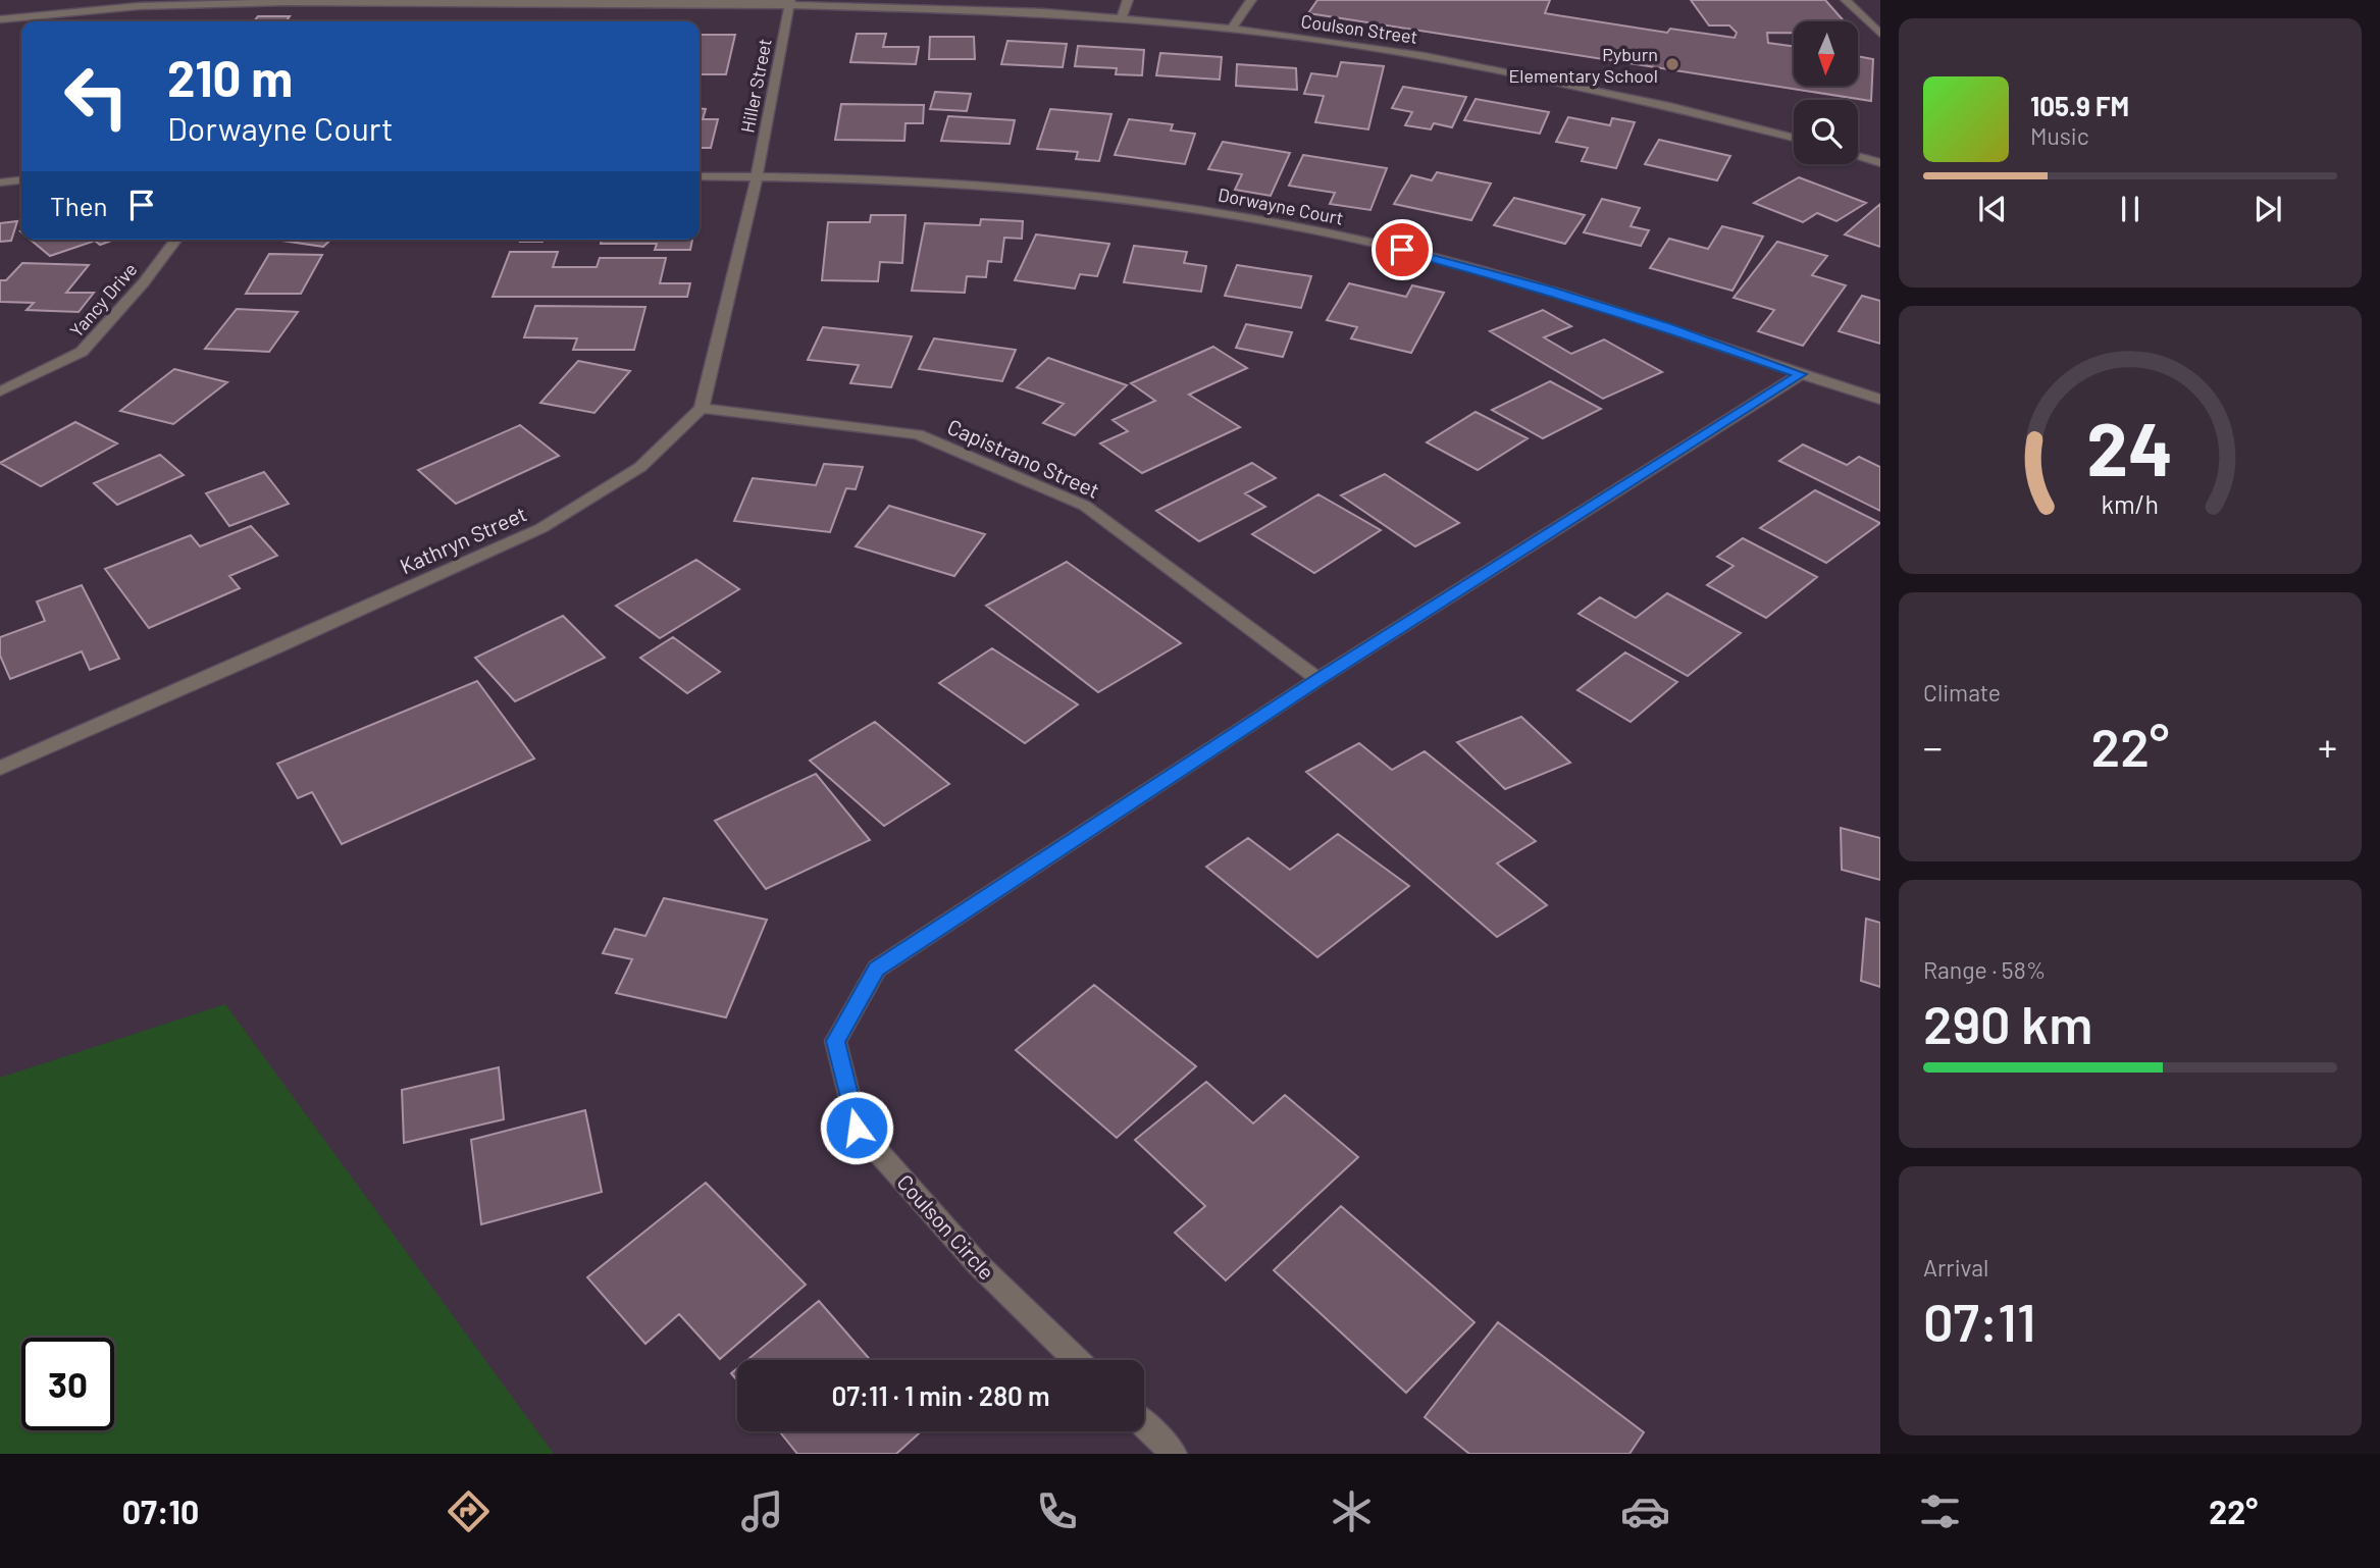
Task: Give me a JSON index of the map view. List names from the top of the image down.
{
  "streets": {
    "street": [
      "Coulson Street",
      "Hiller Street",
      "Dorwayne Court",
      "Yancy Drive",
      "Capistrano Street",
      "Kathryn Street",
      "Coulson Circle"
    ]
  },
  "crossings": [
    ["Coulson Street", "Hiller Street"],
    ["Hiller Street", "Dorwayne Court"],
    ["Dorwayne Court", "Coulson Circle"],
    ["Capistrano Street", "Kathryn Street"],
    ["Capistrano Street", "Coulson Circle"]
  ],
  "places": ["Pyburn Elementary School"],
  "north": "bottom",
  "page": {
    "turn": ["210 m", "Dorwayne Court"],
    "song": ["105.9 FM", "Music"],
    "then": "Then",
    "tile": [
      "Climate",
      ["Range · 58%", "290 km"],
      ["Arrival", "07:11"]
    ],
    "heat": ["−", "22°", "+"],
    "limit": "30",
    "trip": "07:11 · 1 min · 280 m",
    "tabs": ["07:10", "22°"],
    "gauge": ["24", "km/h"]
  }
}
